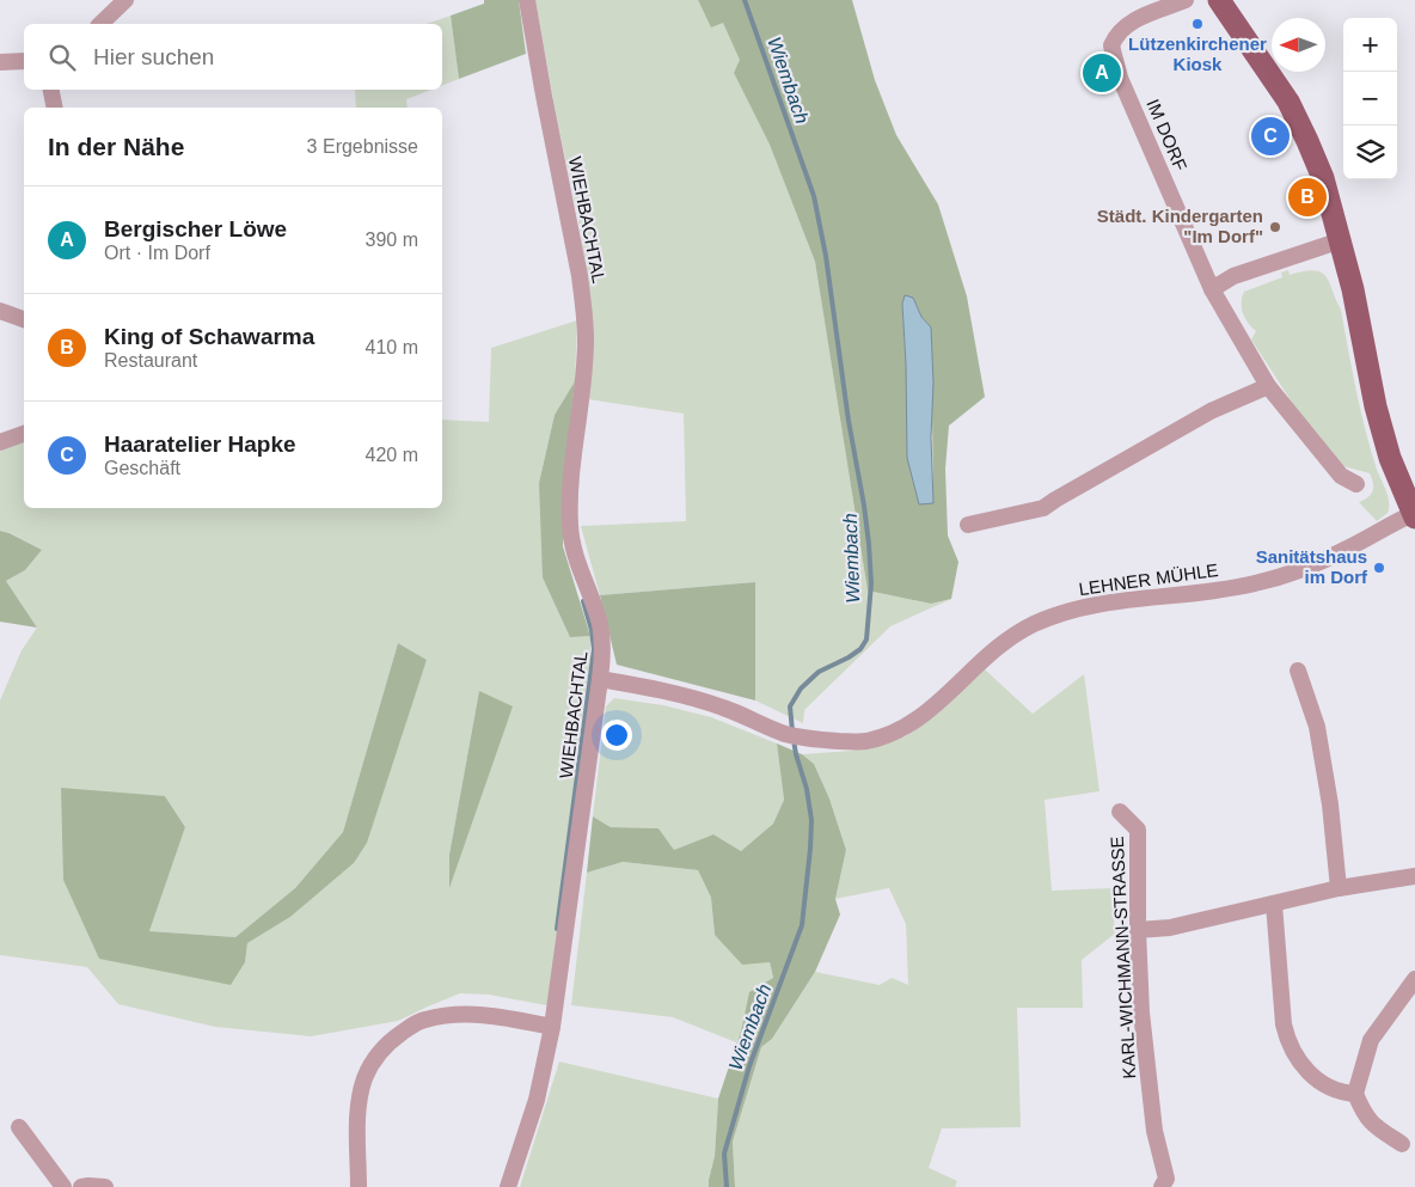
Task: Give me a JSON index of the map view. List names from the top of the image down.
{
  "streets": {
    "street": [
      "IM DORF",
      "WIEHBACHTAL",
      "LEHNER MÜHLE",
      "KARL-WICHMANN-STRASSE"
    ]
  },
  "crossings": [
    ["WIEHBACHTAL", "LEHNER MÜHLE"]
  ],
  "water": ["Wiembach"],
  "places": ["Lützenkirchener Kiosk", "Städt. Kindergarten \"Im Dorf\"", "Sanitätshaus im Dorf"],
  "north": "left",
  "page": {
    "map_buttons": ["+", "−"],
    "search": "Hier suchen",
    "pins": ["A", "C", "B"],
    "heading": ["In der Nähe", "3 Ergebnisse"],
    "list": [
      {
        "mark": "A",
        "name": "Bergischer Löwe",
        "note": "Ort · Im Dorf",
        "value": "390 m"
      },
      {
        "mark": "B",
        "name": "King of Schawarma",
        "note": "Restaurant",
        "value": "410 m"
      },
      {
        "mark": "C",
        "name": "Haaratelier Hapke",
        "note": "Geschäft",
        "value": "420 m"
      }
    ]
  }
}
